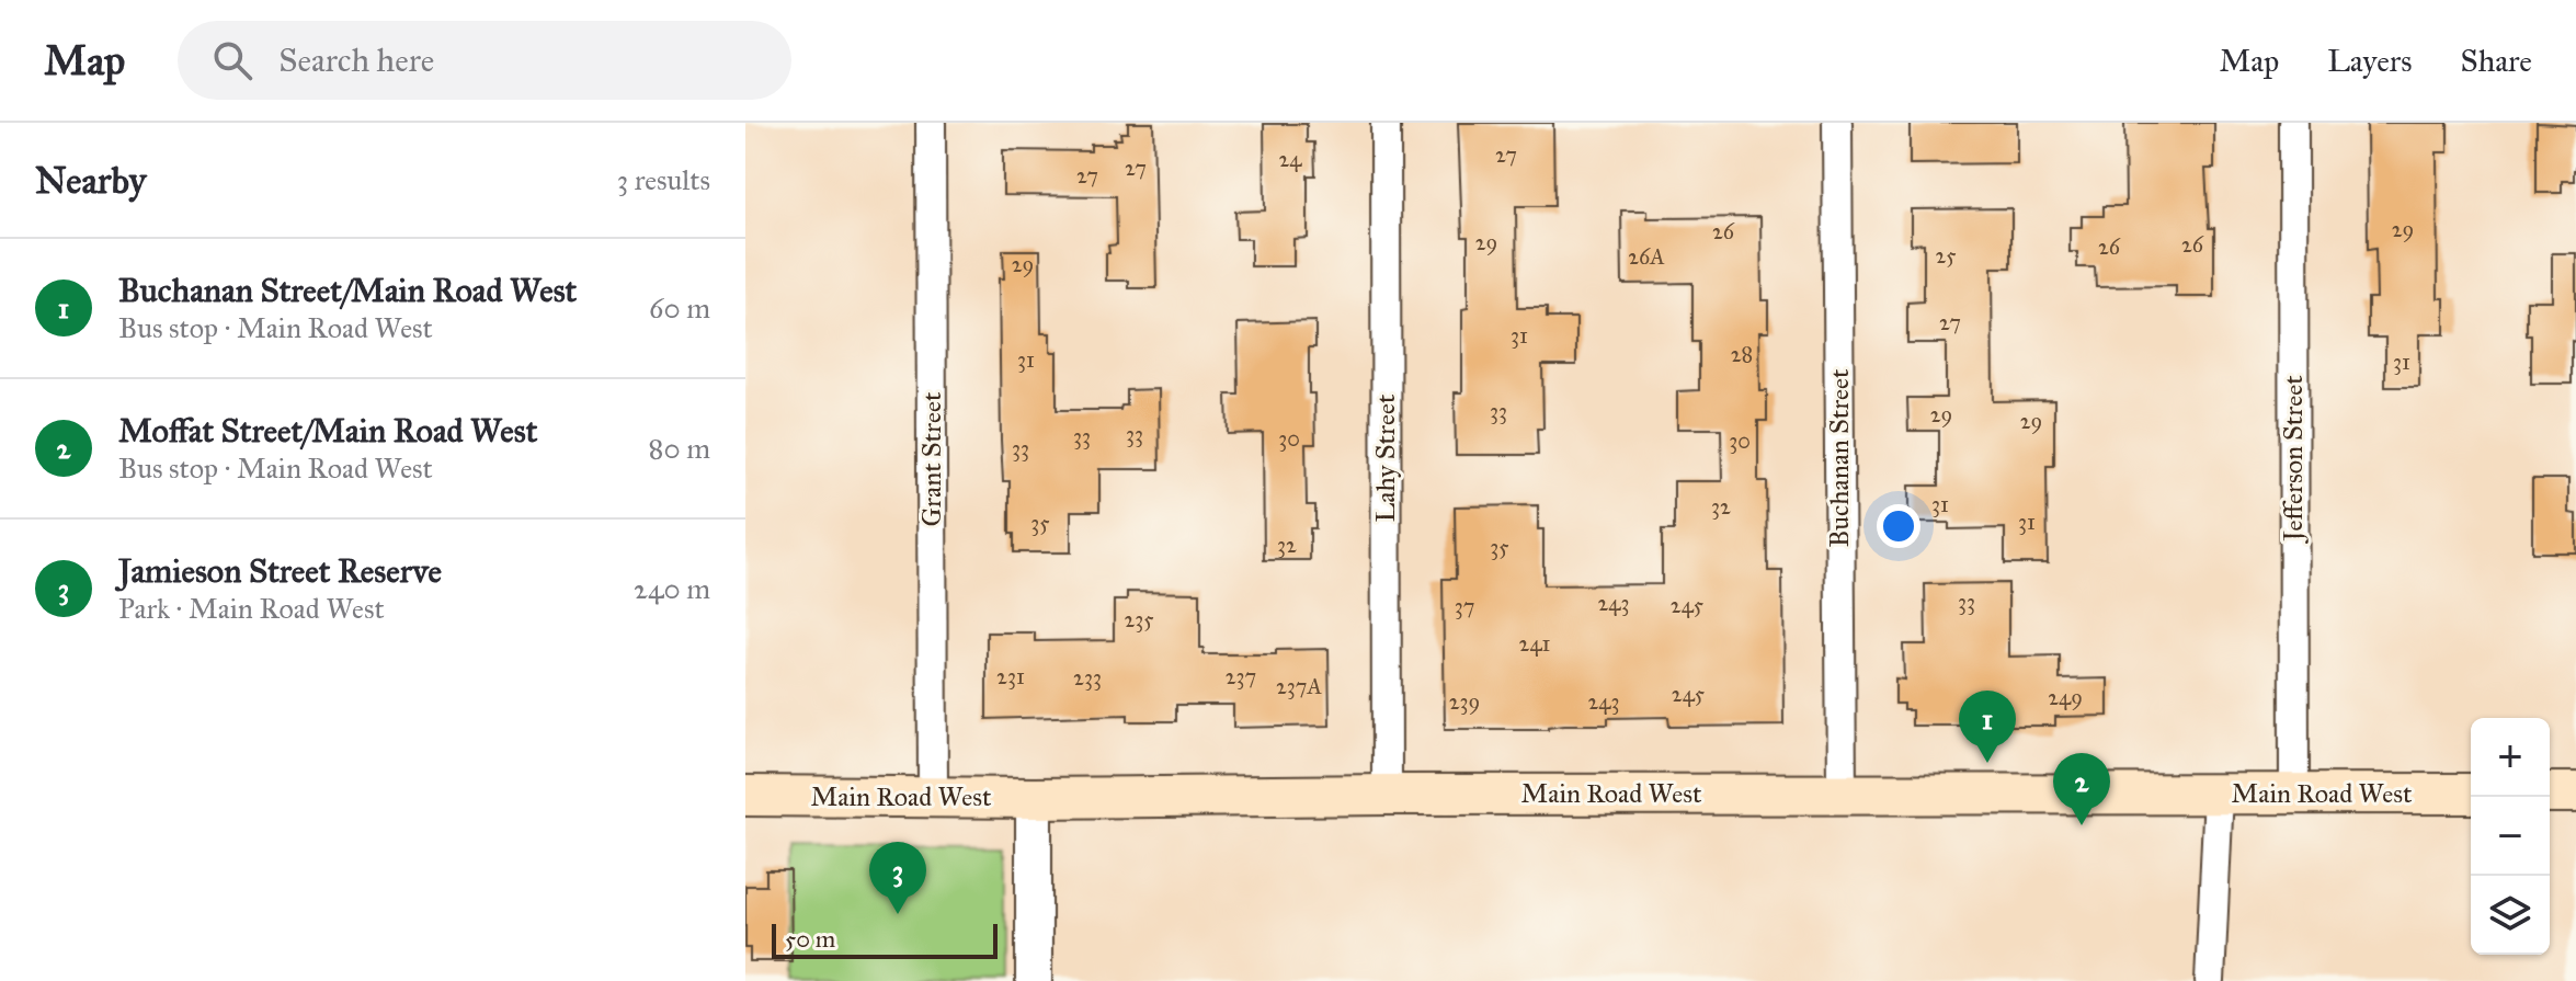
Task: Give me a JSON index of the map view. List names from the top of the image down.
{
  "streets": {
    "main road": ["Main Road West"],
    "street": [
      "Lahy Street",
      "Buchanan Street",
      "Jefferson Street",
      "Grant Street"
    ]
  },
  "crossings": [
    ["Lahy Street", "Main Road West"],
    ["Buchanan Street", "Main Road West"],
    ["Jefferson Street", "Main Road West"],
    ["Grant Street", "Main Road West"]
  ],
  "house_numbers": [
    "27",
    "24",
    "27",
    "27",
    "29",
    "26",
    "29",
    "26",
    "26",
    "25",
    "26A",
    "29",
    "27",
    "31",
    "28",
    "31",
    "31",
    "33",
    "29",
    "29",
    "33",
    "33",
    "30",
    "30",
    "33",
    "31",
    "32",
    "31",
    "35",
    "32",
    "35",
    "33",
    "243",
    "245",
    "37",
    "235",
    "241",
    "231",
    "237",
    "233",
    "237A",
    "245",
    "249",
    "239",
    "243"
  ],
  "scale_bar": "50 m",
  "page": {
    "header": "Map",
    "search": "Search here",
    "nav": ["Map", "Layers", "Share"],
    "heading": ["Nearby", "3 results"],
    "list": [
      {
        "mark": "1",
        "name": "Buchanan Street/Main Road West",
        "note": "Bus stop · Main Road West",
        "value": "60 m"
      },
      {
        "mark": "2",
        "name": "Moffat Street/Main Road West",
        "note": "Bus stop · Main Road West",
        "value": "80 m"
      },
      {
        "mark": "3",
        "name": "Jamieson Street Reserve",
        "note": "Park · Main Road West",
        "value": "240 m"
      }
    ],
    "pins": ["1", "2", "3"],
    "map_buttons": ["+", "−"],
    "scale": "50 m"
  }
}
